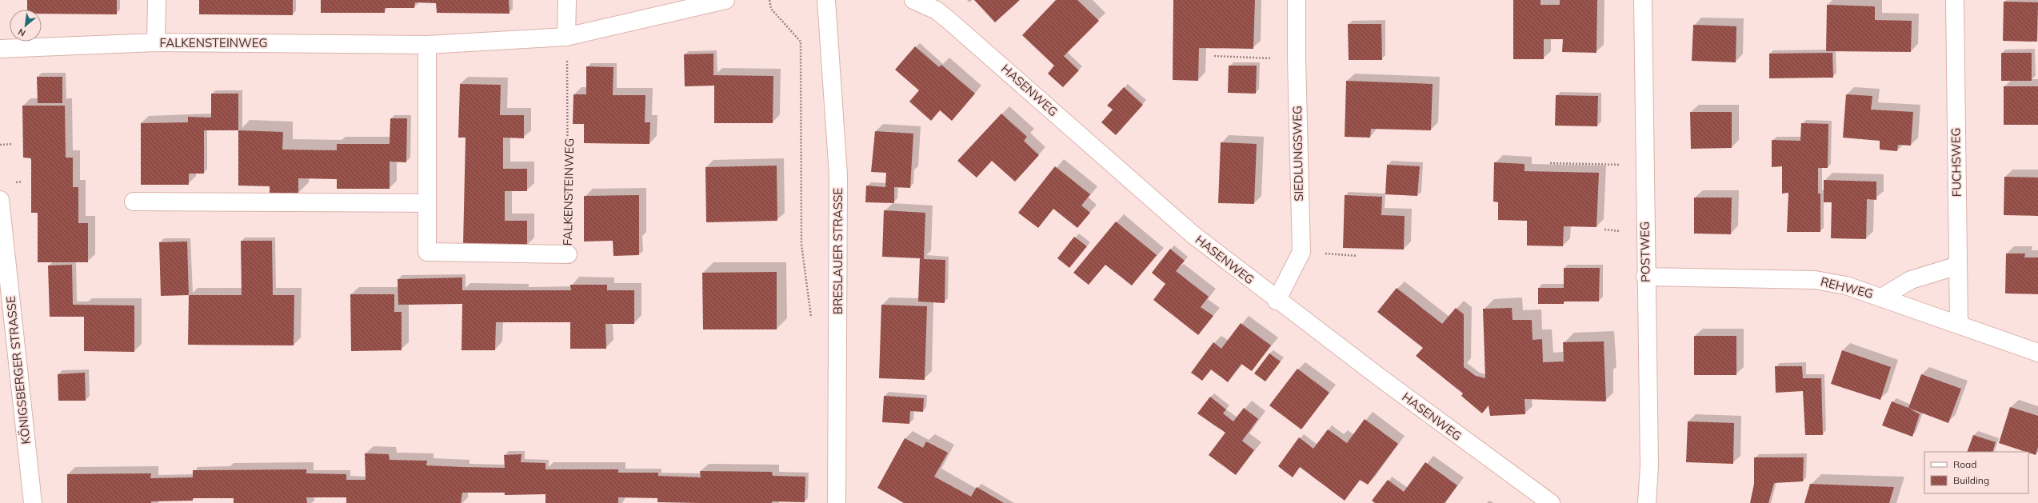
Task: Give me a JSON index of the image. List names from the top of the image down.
{
  "streets": {
    "street": [
      "FALKENSTEINWEG",
      "HASENWEG",
      "SIEDLUNGSWEG",
      "FUCHSWEG",
      "BRESLAUER STRASSE",
      "POSTWEG",
      "REHWEG",
      "KÖNIGSBERGER STRASSE"
    ]
  },
  "crossings": [
    ["HASENWEG", "SIEDLUNGSWEG"],
    ["FUCHSWEG", "REHWEG"],
    ["POSTWEG", "REHWEG"]
  ],
  "legend": ["Road", "Building"],
  "north": "bottom left"
}
